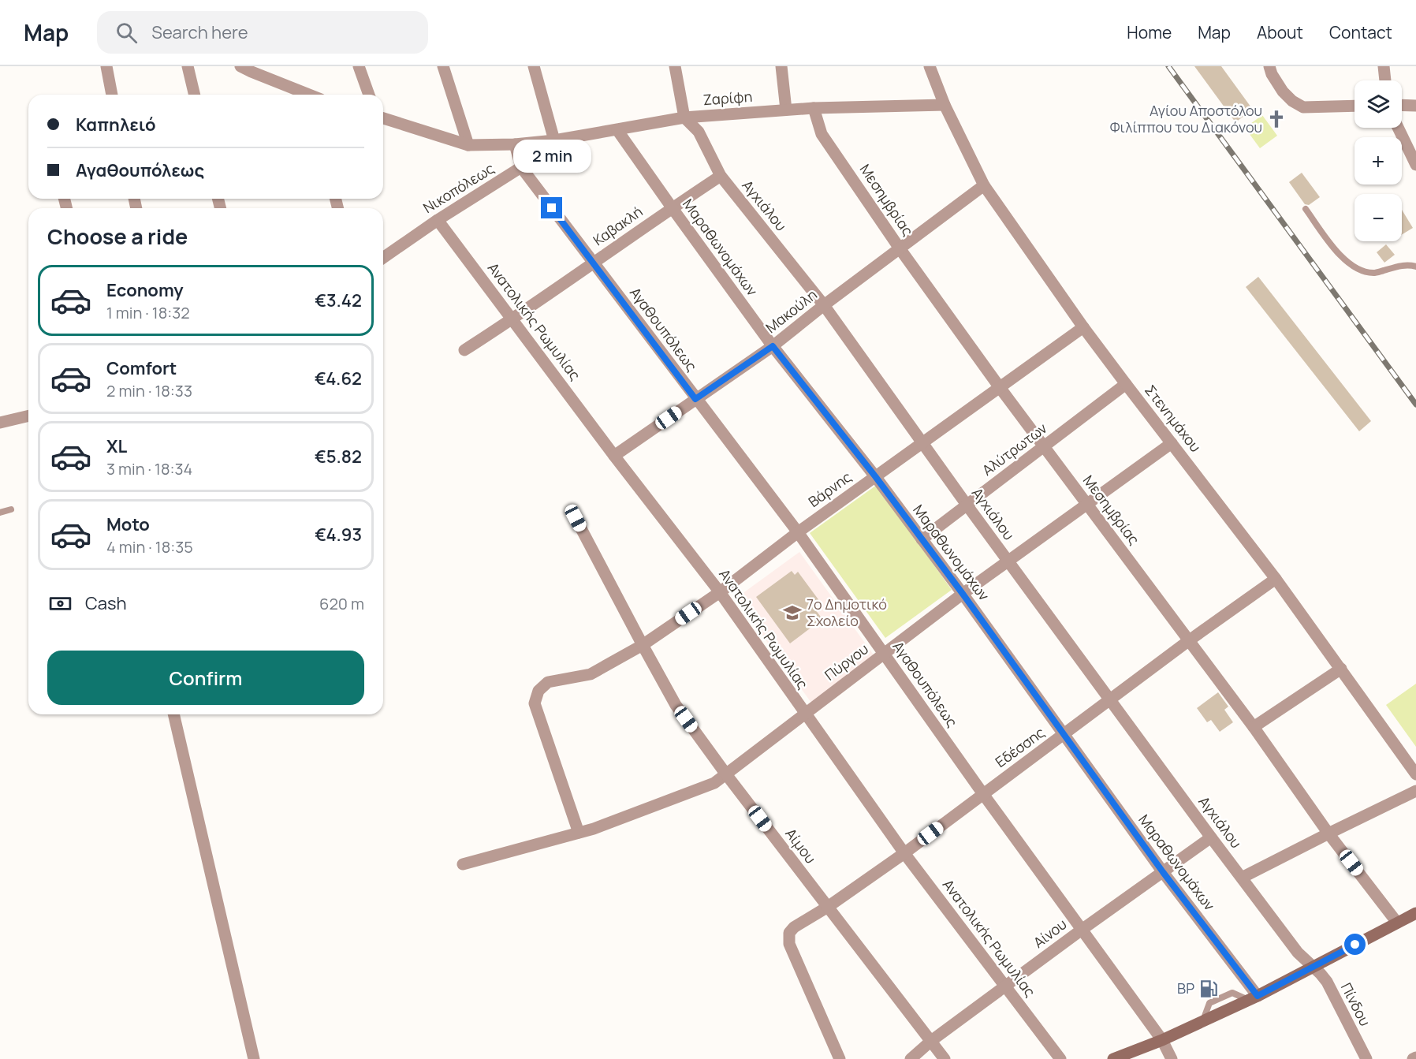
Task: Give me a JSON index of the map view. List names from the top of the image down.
{
  "streets": {
    "street": [
      "Ζαρίφη",
      "Νικοπόλεως",
      "Μεσημβρίας",
      "Αγχιάλου",
      "Καβακλή",
      "Μαραθωνομάχων",
      "Μακούλη",
      "Ανατολικής Ρωμυλίας",
      "Αγαθουπόλεως",
      "Στενημάχου",
      "Αλύτρωτων",
      "Βάρνης",
      "Πύργου",
      "Εδέσσης",
      "Αίμου",
      "Αίνου",
      "Πίνδου"
    ]
  },
  "crossings": [
    ["Ζαρίφη", "Νικοπόλεως"],
    ["Ζαρίφη", "Μεσημβρίας"],
    ["Ζαρίφη", "Αγχιάλου"],
    ["Ζαρίφη", "Μαραθωνομάχων"],
    ["Ζαρίφη", "Στενημάχου"],
    ["Νικοπόλεως", "Ανατολικής Ρωμυλίας"],
    ["Νικοπόλεως", "Αγαθουπόλεως"],
    ["Μεσημβρίας", "Μακούλη"],
    ["Μεσημβρίας", "Αλύτρωτων"],
    ["Μεσημβρίας", "Βάρνης"],
    ["Μεσημβρίας", "Πύργου"],
    ["Μεσημβρίας", "Εδέσσης"],
    ["Αγχιάλου", "Καβακλή"],
    ["Αγχιάλου", "Μακούλη"],
    ["Αγχιάλου", "Αλύτρωτων"],
    ["Αγχιάλου", "Βάρνης"],
    ["Αγχιάλου", "Πύργου"],
    ["Αγχιάλου", "Εδέσσης"],
    ["Αγχιάλου", "Αίνου"],
    ["Αγχιάλου", "Πίνδου"],
    ["Καβακλή", "Μαραθωνομάχων"],
    ["Καβακλή", "Ανατολικής Ρωμυλίας"],
    ["Καβακλή", "Αγαθουπόλεως"],
    ["Μαραθωνομάχων", "Μακούλη"],
    ["Μαραθωνομάχων", "Αλύτρωτων"],
    ["Μαραθωνομάχων", "Βάρνης"],
    ["Μαραθωνομάχων", "Πύργου"],
    ["Μαραθωνομάχων", "Εδέσσης"],
    ["Μαραθωνομάχων", "Αίνου"],
    ["Μακούλη", "Ανατολικής Ρωμυλίας"],
    ["Μακούλη", "Αγαθουπόλεως"],
    ["Μακούλη", "Στενημάχου"],
    ["Ανατολικής Ρωμυλίας", "Βάρνης"],
    ["Ανατολικής Ρωμυλίας", "Πύργου"],
    ["Ανατολικής Ρωμυλίας", "Εδέσσης"],
    ["Ανατολικής Ρωμυλίας", "Αίνου"],
    ["Αγαθουπόλεως", "Βάρνης"],
    ["Αγαθουπόλεως", "Πύργου"],
    ["Αγαθουπόλεως", "Εδέσσης"],
    ["Αγαθουπόλεως", "Αίνου"],
    ["Στενημάχου", "Αλύτρωτων"],
    ["Στενημάχου", "Βάρνης"],
    ["Στενημάχου", "Πύργου"],
    ["Στενημάχου", "Εδέσσης"],
    ["Βάρνης", "Πύργου"],
    ["Βάρνης", "Αίμου"],
    ["Πύργου", "Αίμου"],
    ["Εδέσσης", "Αίμου"],
    ["Αίμου", "Αίνου"]
  ],
  "places": {
    "church": ["Αγίου Αποστόλου Φιλίππου του Διακόνου"],
    "school or university": ["7ο Δημοτικό Σχολείο"],
    "fuel station": ["BP"]
  },
  "page": {
    "header": "Map",
    "search": "Search here",
    "nav": [
      "Home",
      "Map",
      "About",
      "Contact"
    ],
    "map_buttons": ["+", "−"],
    "banner": ["Καπηλειό", "Αγαθουπόλεως"],
    "bubble": "2 min",
    "heading": "Choose a ride",
    "list": [
      {
        "name": "Economy",
        "note": "1 min · 18:32",
        "value": "€3.42"
      },
      {
        "name": "Comfort",
        "note": "2 min · 18:33",
        "value": "€4.62"
      },
      {
        "name": "XL",
        "note": "3 min · 18:34",
        "value": "€5.82"
      },
      {
        "name": "Moto",
        "note": "4 min · 18:35",
        "value": "€4.93"
      }
    ],
    "pay": ["Cash", "620 m"],
    "buttons": "Confirm"
  }
}
